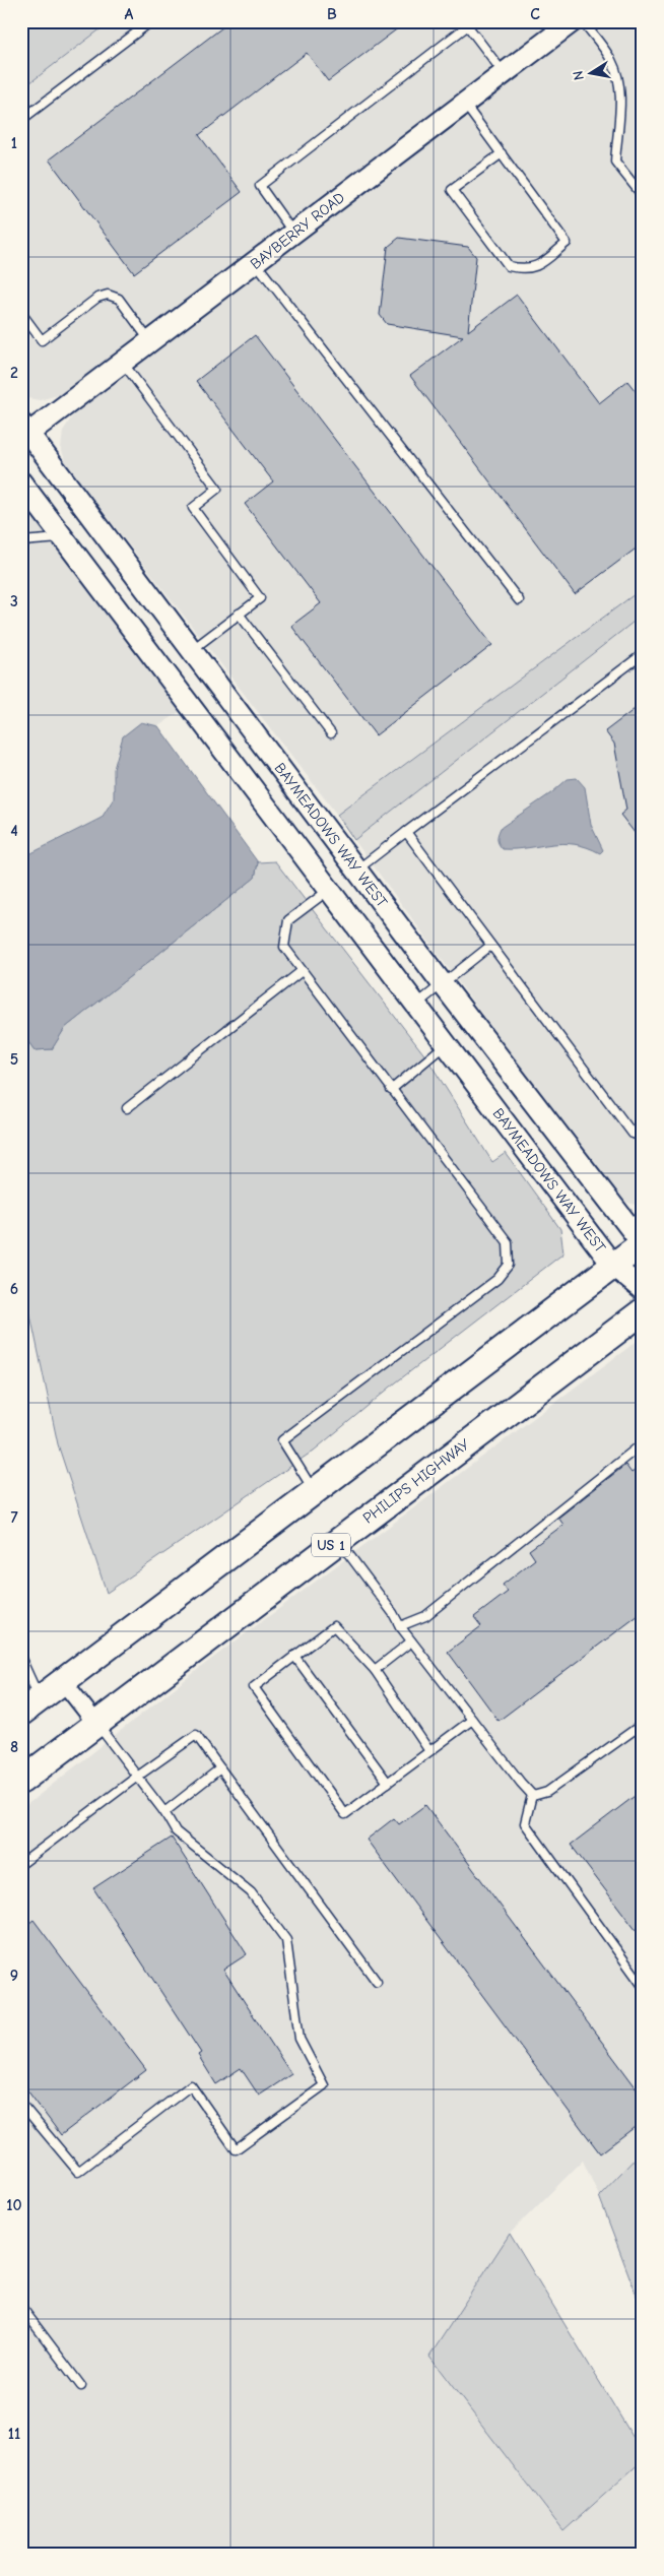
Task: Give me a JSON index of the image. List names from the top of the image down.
{
  "streets": {
    "main road": ["PHILIPS HIGHWAY", "US 1"],
    "street": ["BAYBERRY ROAD", "BAYMEADOWS WAY WEST"]
  },
  "crossings": [
    ["BAYBERRY ROAD", "BAYMEADOWS WAY WEST"]
  ],
  "north": "left",
  "grid": {
    "columns": ["A", "B", "C"],
    "rows": [
      "1",
      "2",
      "3",
      "4",
      "5",
      "6",
      "7",
      "8",
      "9",
      "10",
      "11"
    ]
  }
}
